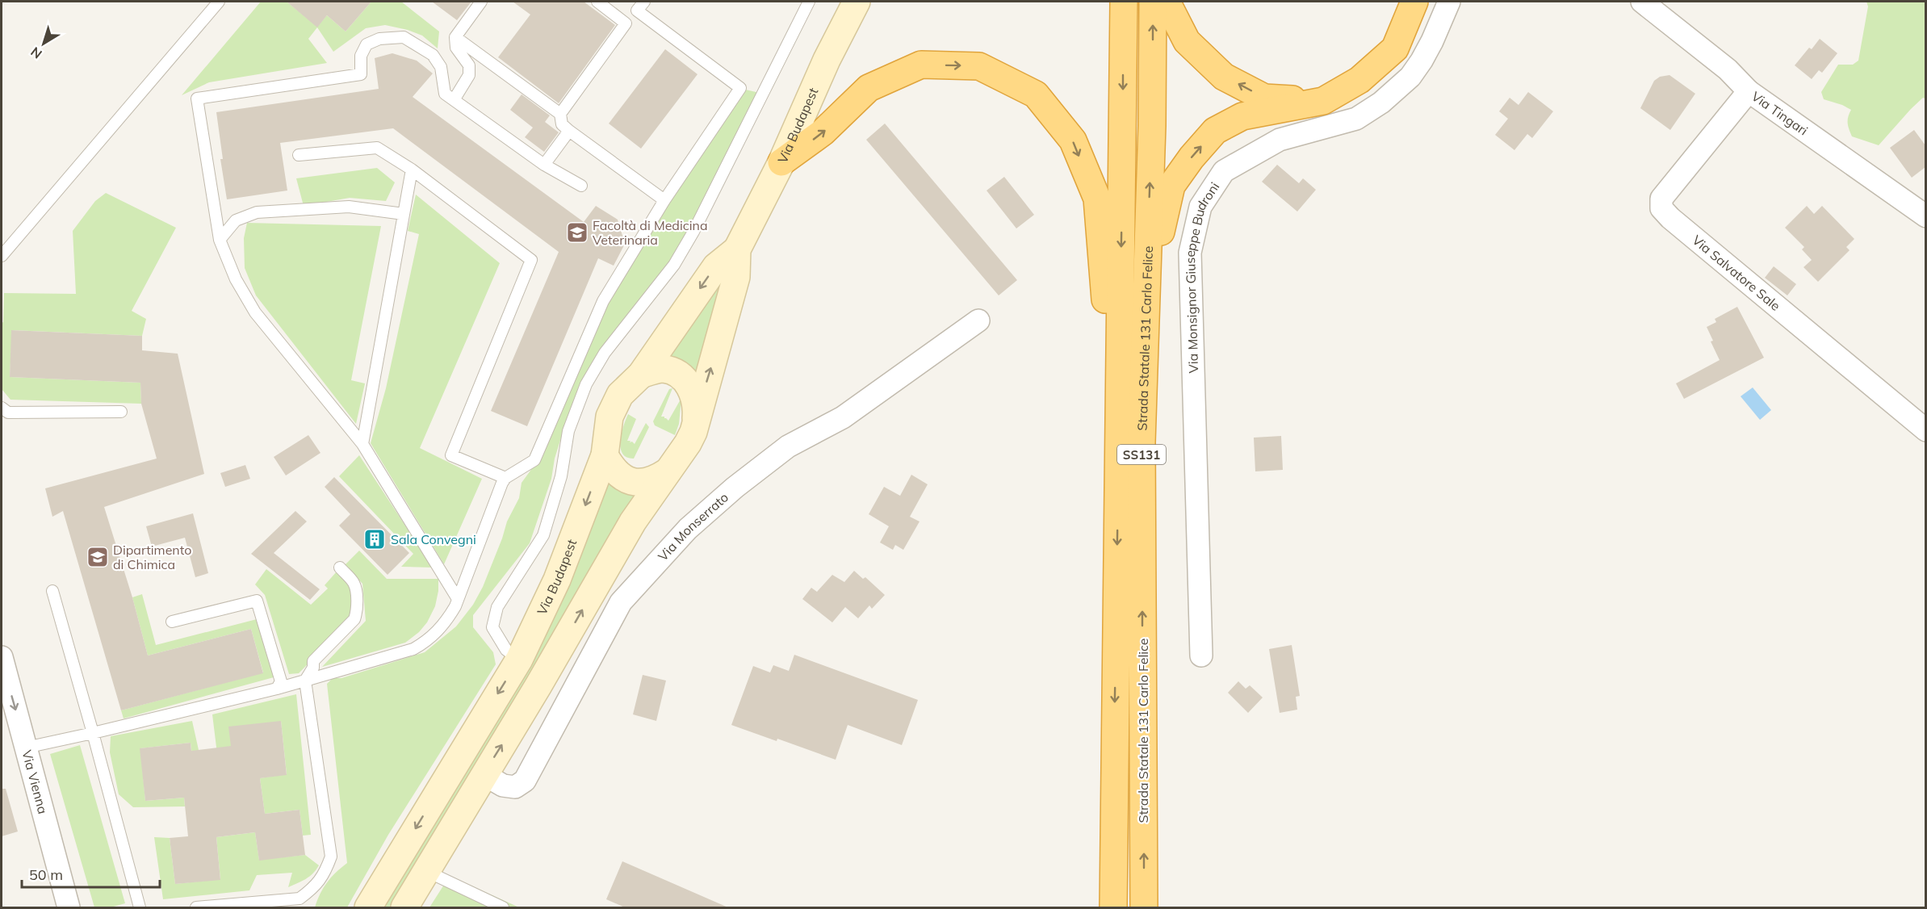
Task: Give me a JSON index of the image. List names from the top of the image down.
{
  "streets": {
    "highway": ["Strada Statale 131 Carlo Felice", "SS131"],
    "main road": ["Via Budapest"],
    "street": [
      "Via Tingari",
      "Via Salvatore Sale",
      "Via Monsignor Giuseppe Budroni",
      "Via Monserrato",
      "Via Vienna"
    ]
  },
  "crossings": [
    ["Via Tingari", "Via Salvatore Sale"],
    ["Via Budapest", "Via Monserrato"]
  ],
  "one_way": ["Via Vienna"],
  "places": {
    "school or university": ["Facoltà di Medicina Veterinaria", "Dipartimento di Chimica"],
    "building": ["Sala Convegni"]
  },
  "scale_bar": "50 m",
  "north": "bottom left"
}
